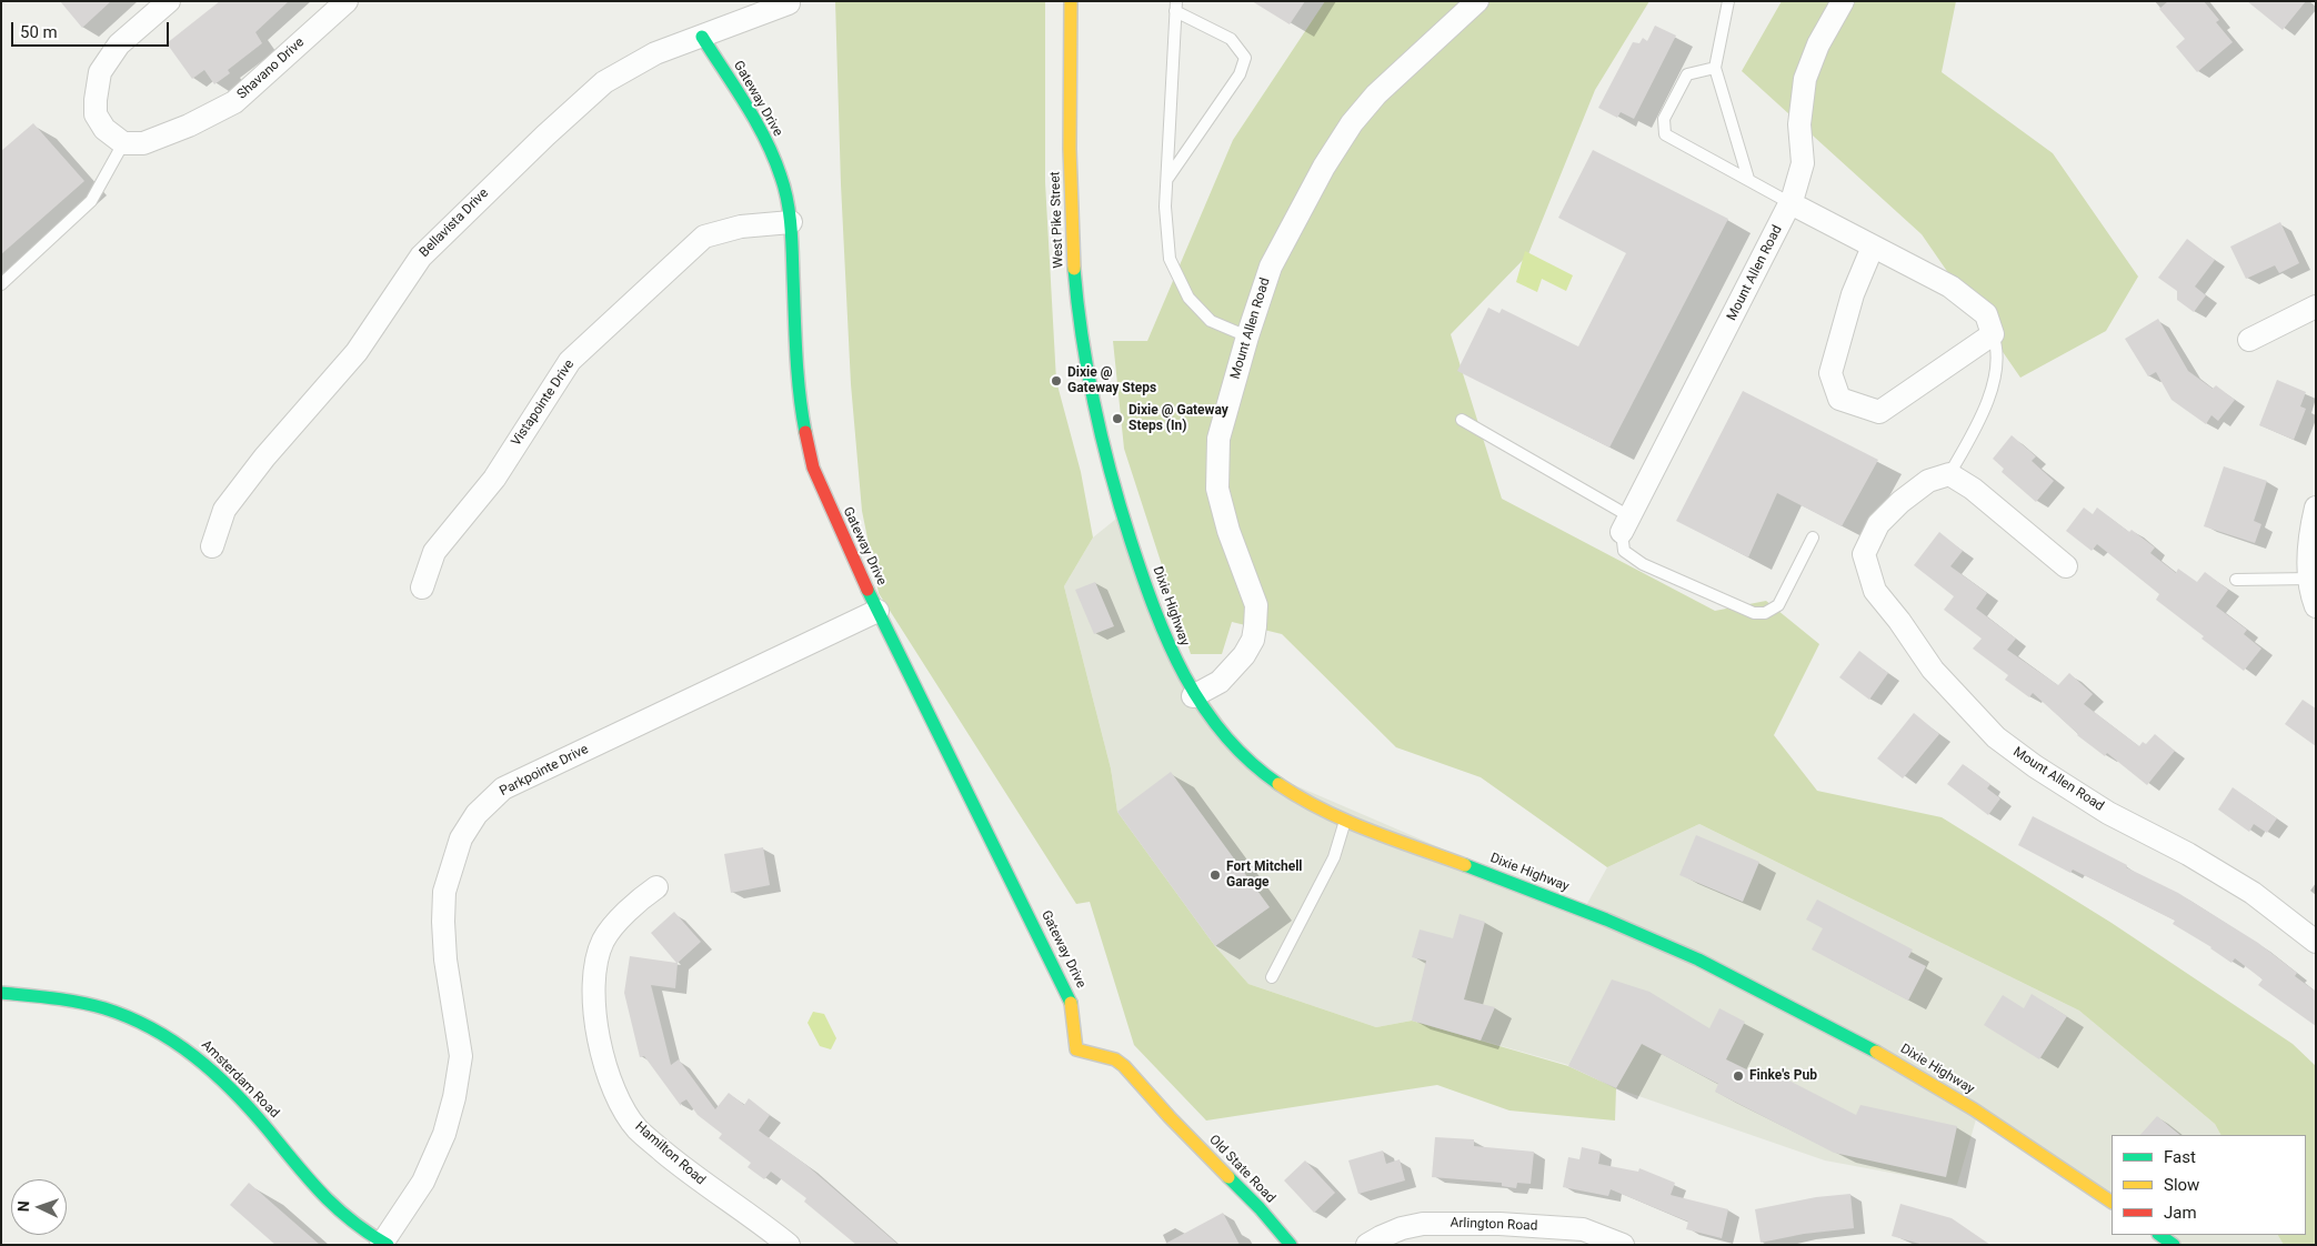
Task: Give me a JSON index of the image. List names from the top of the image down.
{
  "streets": {
    "street": [
      "Shavano Drive",
      "Gateway Drive",
      "West Pike Street",
      "Bellavista Drive",
      "Mount Allen Road",
      "Vistapointe Drive",
      "Dixie Highway",
      "Parkpointe Drive",
      "Amsterdam Road",
      "Hamilton Road",
      "Old State Road",
      "Arlington Road"
    ]
  },
  "crossings": [
    ["Gateway Drive", "Bellavista Drive"],
    ["Gateway Drive", "Vistapointe Drive"],
    ["Gateway Drive", "Parkpointe Drive"],
    ["Gateway Drive", "Old State Road"],
    ["West Pike Street", "Dixie Highway"],
    ["Mount Allen Road", "Dixie Highway"],
    ["Parkpointe Drive", "Amsterdam Road"]
  ],
  "places": [
    "Dixie @ Gateway Steps",
    "Dixie @ Gateway Steps (In)",
    "Fort Mitchell Garage",
    "Finke's Pub"
  ],
  "legend": ["Fast", "Slow", "Jam"],
  "scale_bar": "50 m",
  "north": "left"
}
